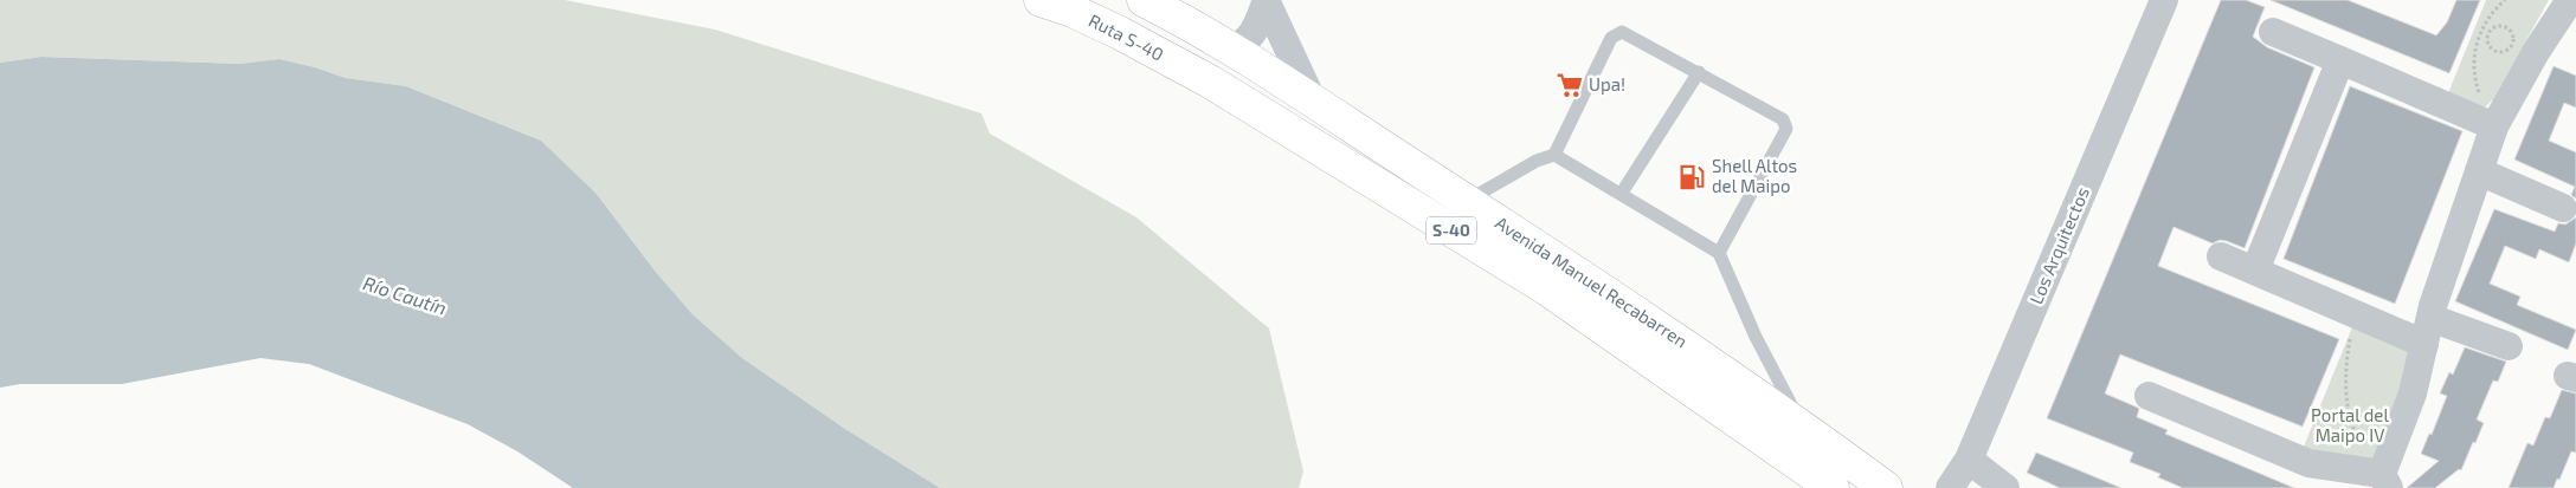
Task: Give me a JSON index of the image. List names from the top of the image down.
{
  "streets": {
    "main road": ["Ruta S-40", "S-40", "Avenida Manuel Recabarren"],
    "street": ["Los Arquitectos"]
  },
  "crossings": [
    ["Ruta S-40", "Avenida Manuel Recabarren"],
    ["S-40", "Avenida Manuel Recabarren"]
  ],
  "water": ["Río Cautín"],
  "parks": ["Portal del Maipo IV"],
  "places": {
    "supermarket": ["Upa!"],
    "fuel station": ["Shell Altos del Maipo"]
  }
}
